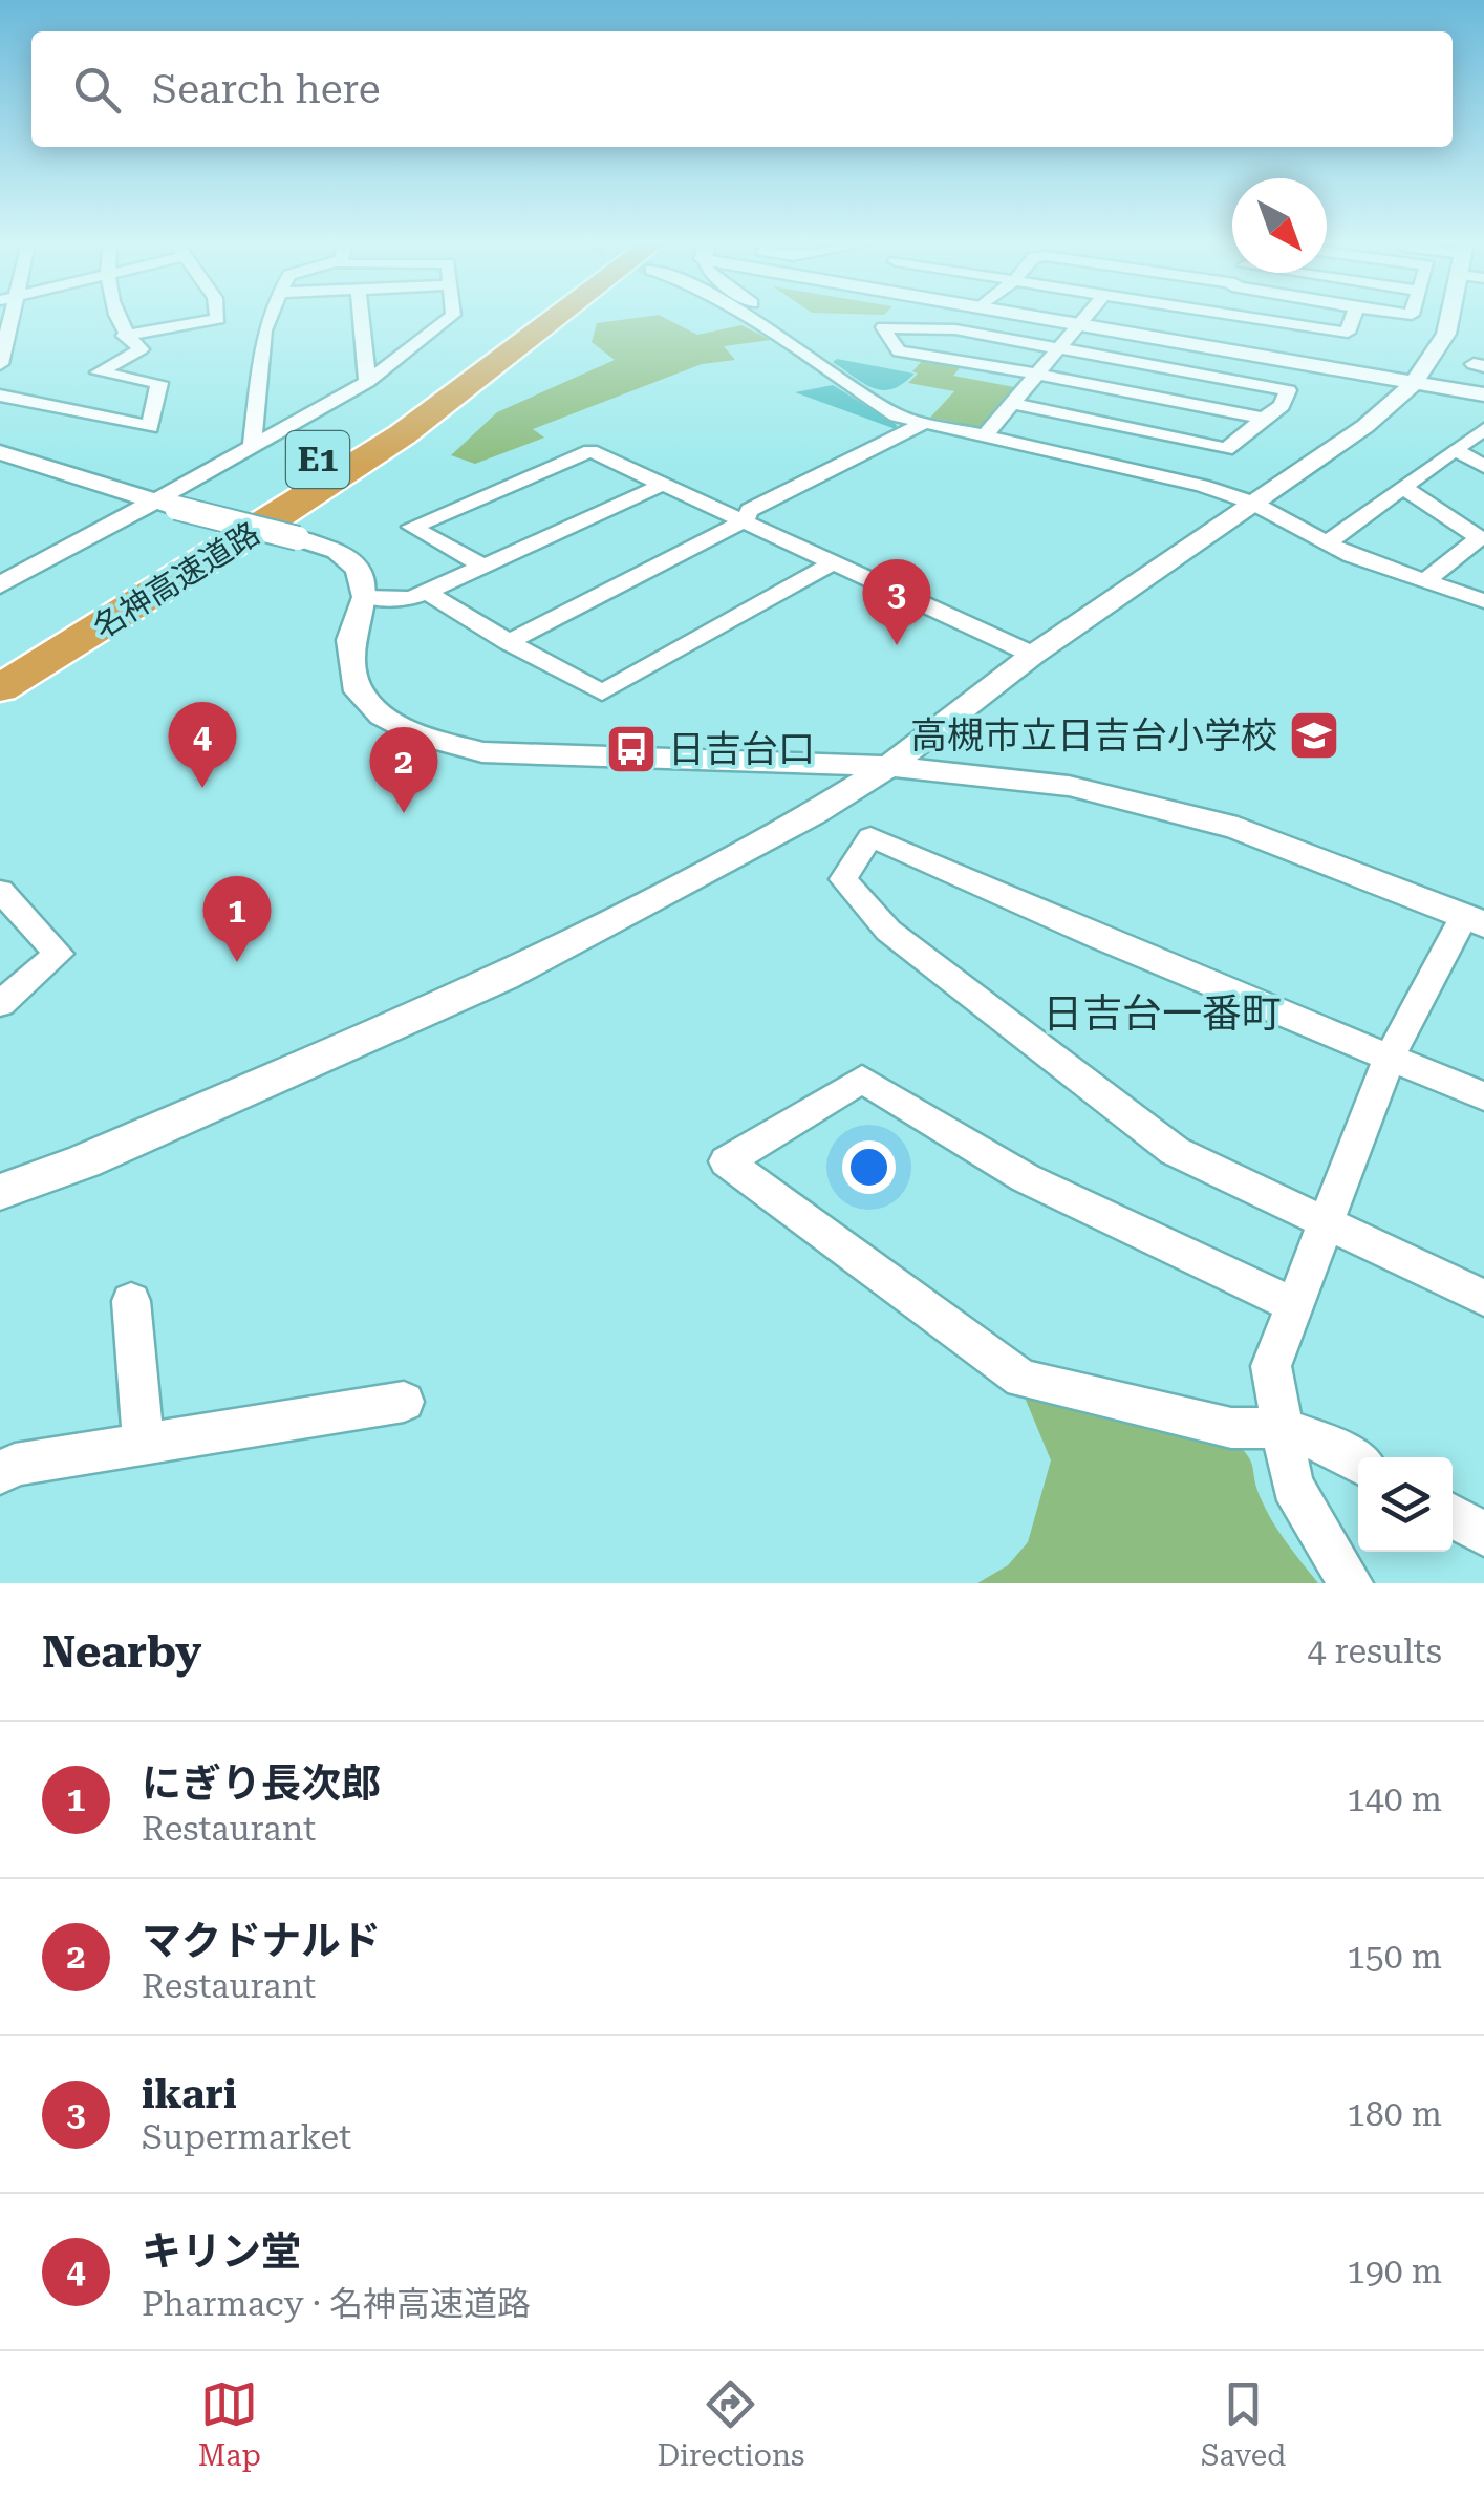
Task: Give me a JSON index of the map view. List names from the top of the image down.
{
  "streets": {
    "highway": ["E1", "名神高速道路"]
  },
  "districts": ["日吉台一番町"],
  "places": {
    "school or university": ["高槻市立日吉台小学校"],
    "bus stop": ["日吉台口"]
  },
  "north": "bottom right",
  "page": {
    "search": "Search here",
    "pins": [
      "3",
      "4",
      "2",
      "1"
    ],
    "heading": ["Nearby", "4 results"],
    "list": [
      {
        "mark": "1",
        "name": "にぎり長次郎",
        "note": "Restaurant",
        "value": "140 m"
      },
      {
        "mark": "2",
        "name": "マクドナルド",
        "note": "Restaurant",
        "value": "150 m"
      },
      {
        "mark": "3",
        "name": "ikari",
        "note": "Supermarket",
        "value": "180 m"
      },
      {
        "mark": "4",
        "name": "キリン堂",
        "note": "Pharmacy · 名神高速道路",
        "value": "190 m"
      }
    ],
    "nav": ["Map", "Directions", "Saved"]
  }
}
